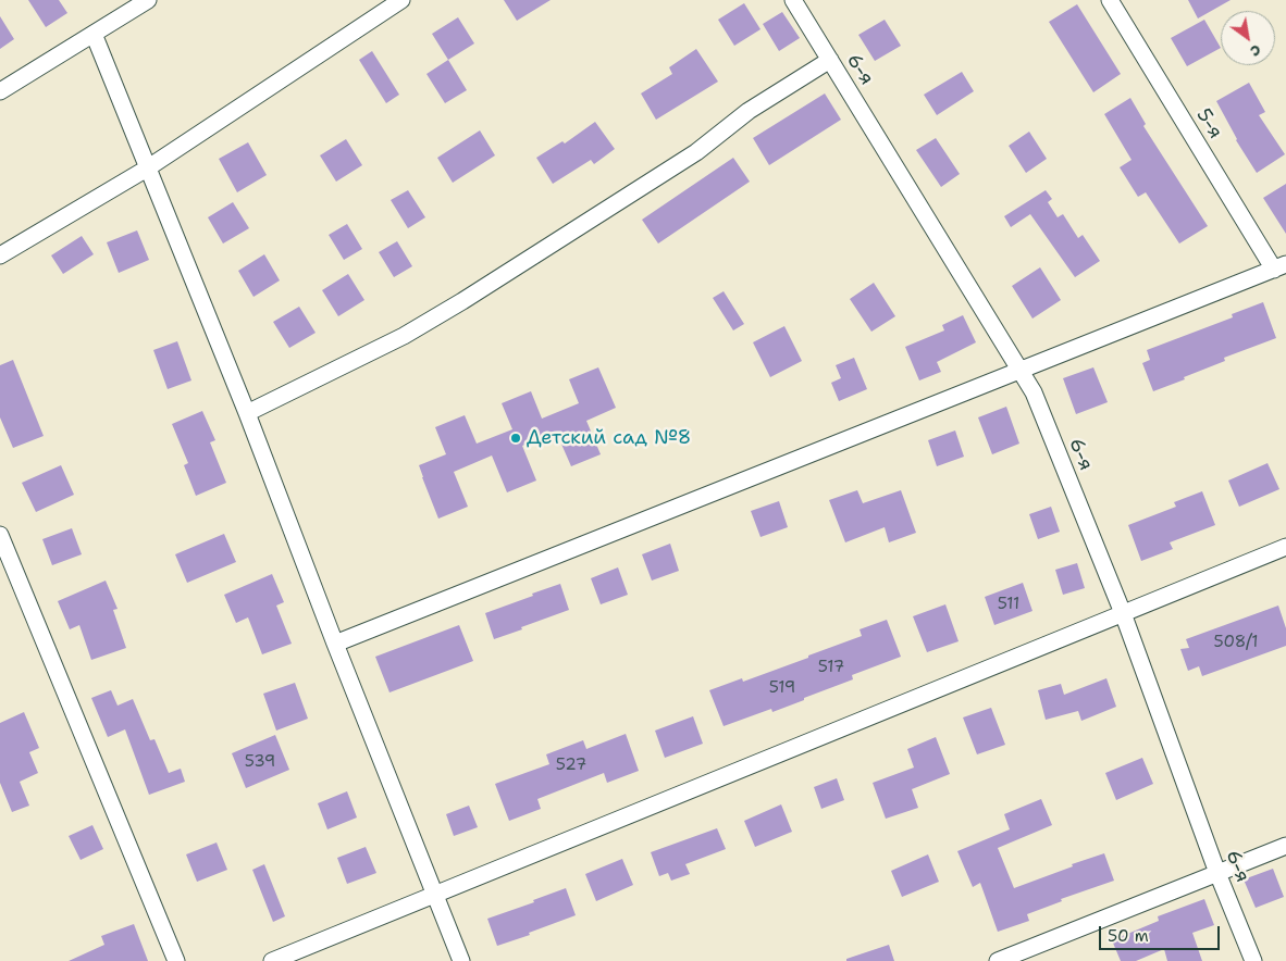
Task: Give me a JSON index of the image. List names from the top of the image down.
{
  "streets": {
    "street": ["6-я", "5-я"]
  },
  "places": ["Детский сад №8"],
  "house_numbers": [
    "511",
    "508/1",
    "517",
    "519",
    "539",
    "527"
  ],
  "scale_bar": "50 m",
  "north": "bottom right"
}
